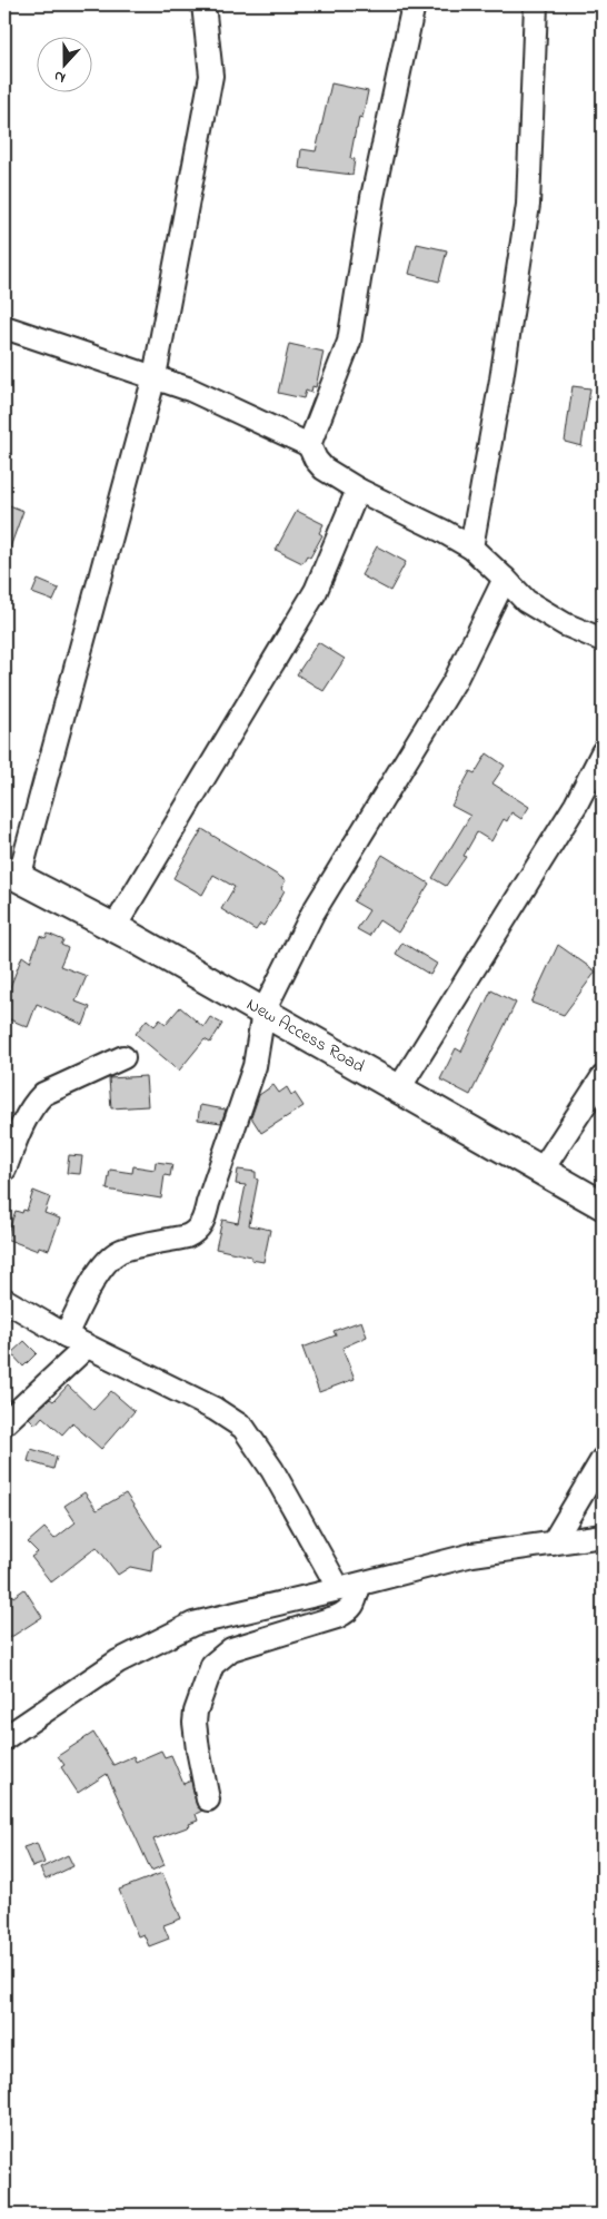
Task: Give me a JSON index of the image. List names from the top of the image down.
{
  "streets": {
    "main road": ["New Access Road"]
  },
  "north": "bottom"
}
